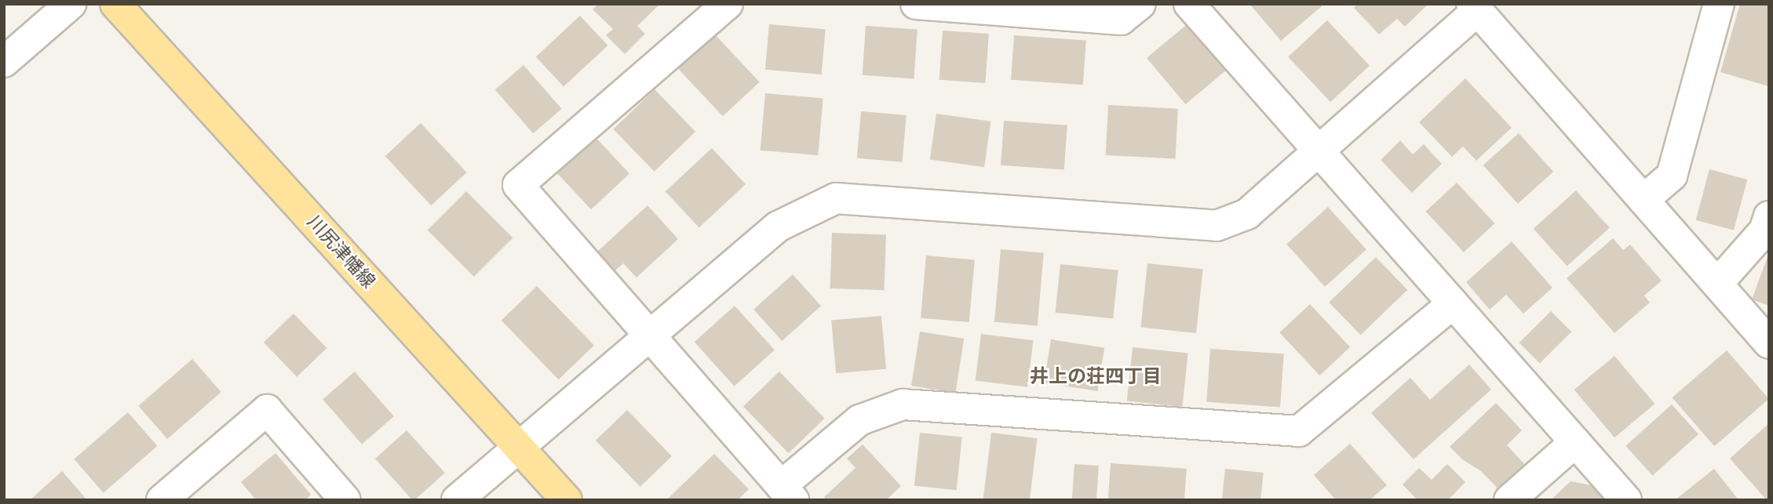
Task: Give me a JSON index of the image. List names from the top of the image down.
{
  "streets": {
    "main road": ["川尻津幡線"]
  },
  "districts": ["井上の荘四丁目"]
}
